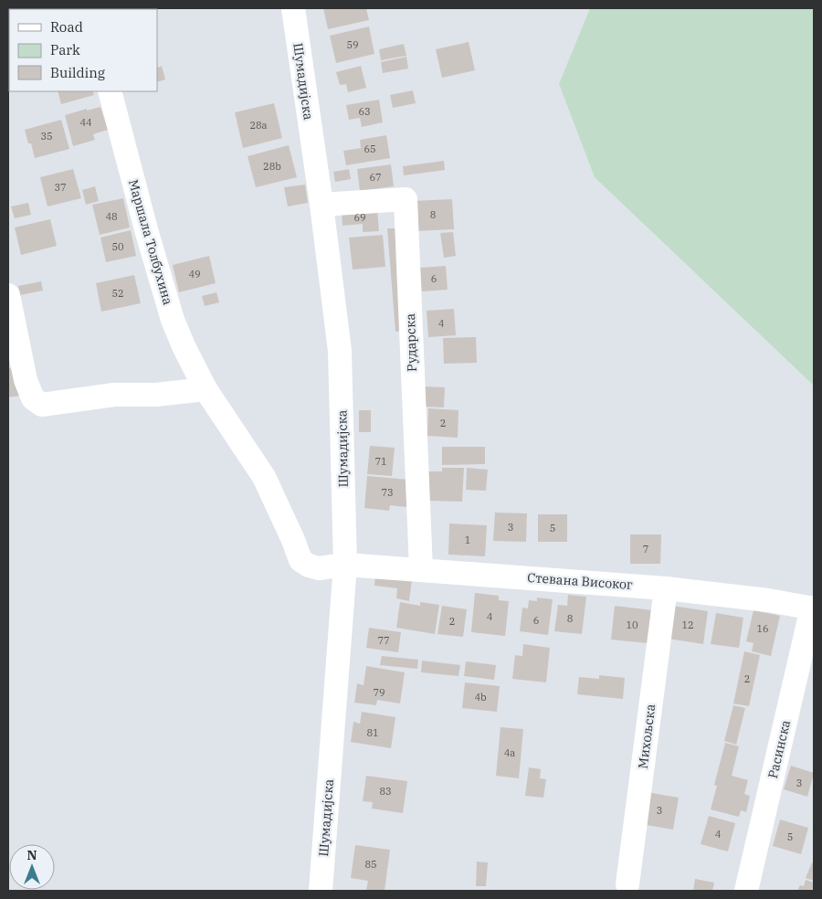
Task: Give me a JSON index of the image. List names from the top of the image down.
{
  "streets": {
    "street": [
      "Шумадијска",
      "Маршала Толбухина",
      "Рударска",
      "Стевана Високог",
      "Михољска",
      "Расинска"
    ]
  },
  "crossings": [
    ["Шумадијска", "Маршала Толбухина"],
    ["Шумадијска", "Рударска"],
    ["Шумадијска", "Стевана Високог"],
    ["Маршала Толбухина", "Стевана Високог"],
    ["Рударска", "Стевана Високог"],
    ["Стевана Високог", "Михољска"],
    ["Стевана Високог", "Расинска"]
  ],
  "house_numbers": [
    "59",
    "63",
    "44",
    "28a",
    "35",
    "65",
    "28b",
    "67",
    "37",
    "8",
    "48",
    "69",
    "50",
    "49",
    "6",
    "52",
    "4",
    "2",
    "71",
    "73",
    "3",
    "5",
    "1",
    "7",
    "4",
    "8",
    "6",
    "2",
    "10",
    "12",
    "16",
    "77",
    "2",
    "79",
    "4b",
    "81",
    "4a",
    "3",
    "83",
    "3",
    "4",
    "5",
    "85"
  ],
  "legend": ["Road", "Park", "Building"],
  "north": "top"
}
